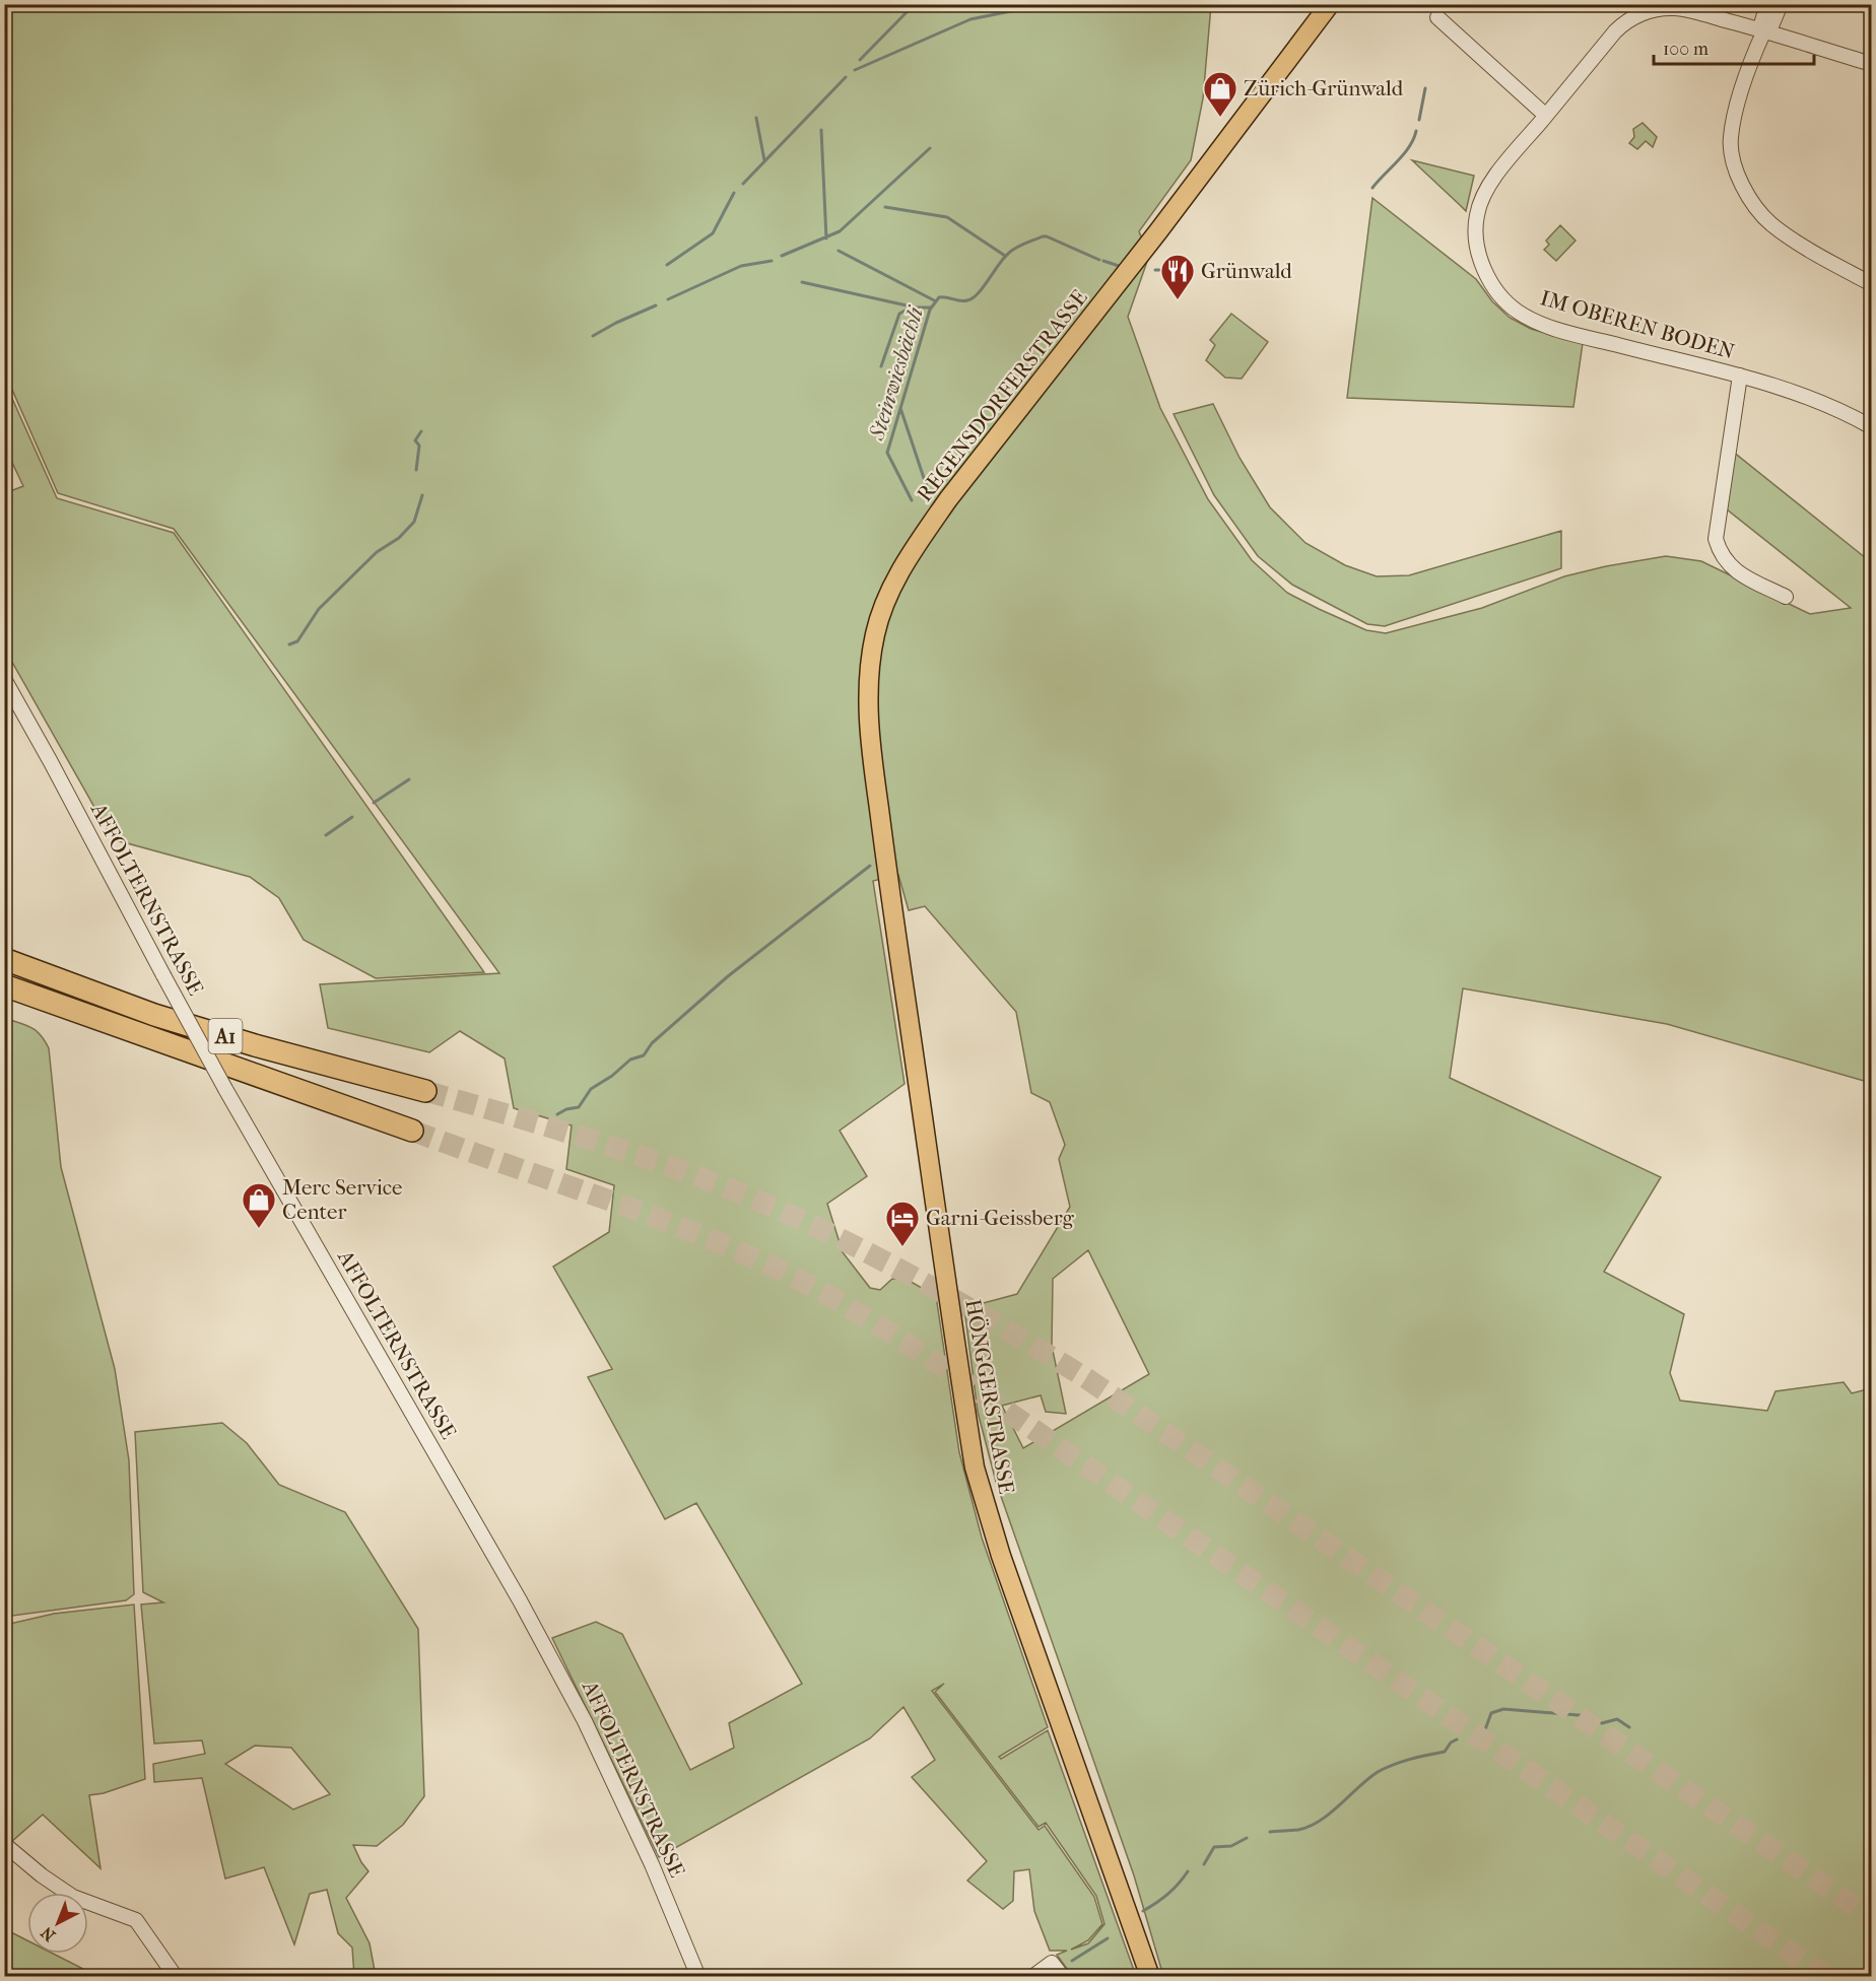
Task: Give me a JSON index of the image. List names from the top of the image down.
{
  "streets": {
    "highway": ["A1"],
    "main road": ["REGENSDORFERSTRASSE", "HÖNGGERSTRASSE"],
    "street": ["IM OBEREN BODEN", "AFFOLTERNSTRASSE"]
  },
  "crossings": [
    ["REGENSDORFERSTRASSE", "HÖNGGERSTRASSE"]
  ],
  "water": ["Steinwiesbächli"],
  "places": {
    "shop": ["Zürich-Grünwald", "Merc Service Center"],
    "restaurant": ["Grünwald"],
    "hotel": ["Garni-Geissberg"]
  },
  "scale_bar": "100 m",
  "north": "bottom left"
}
